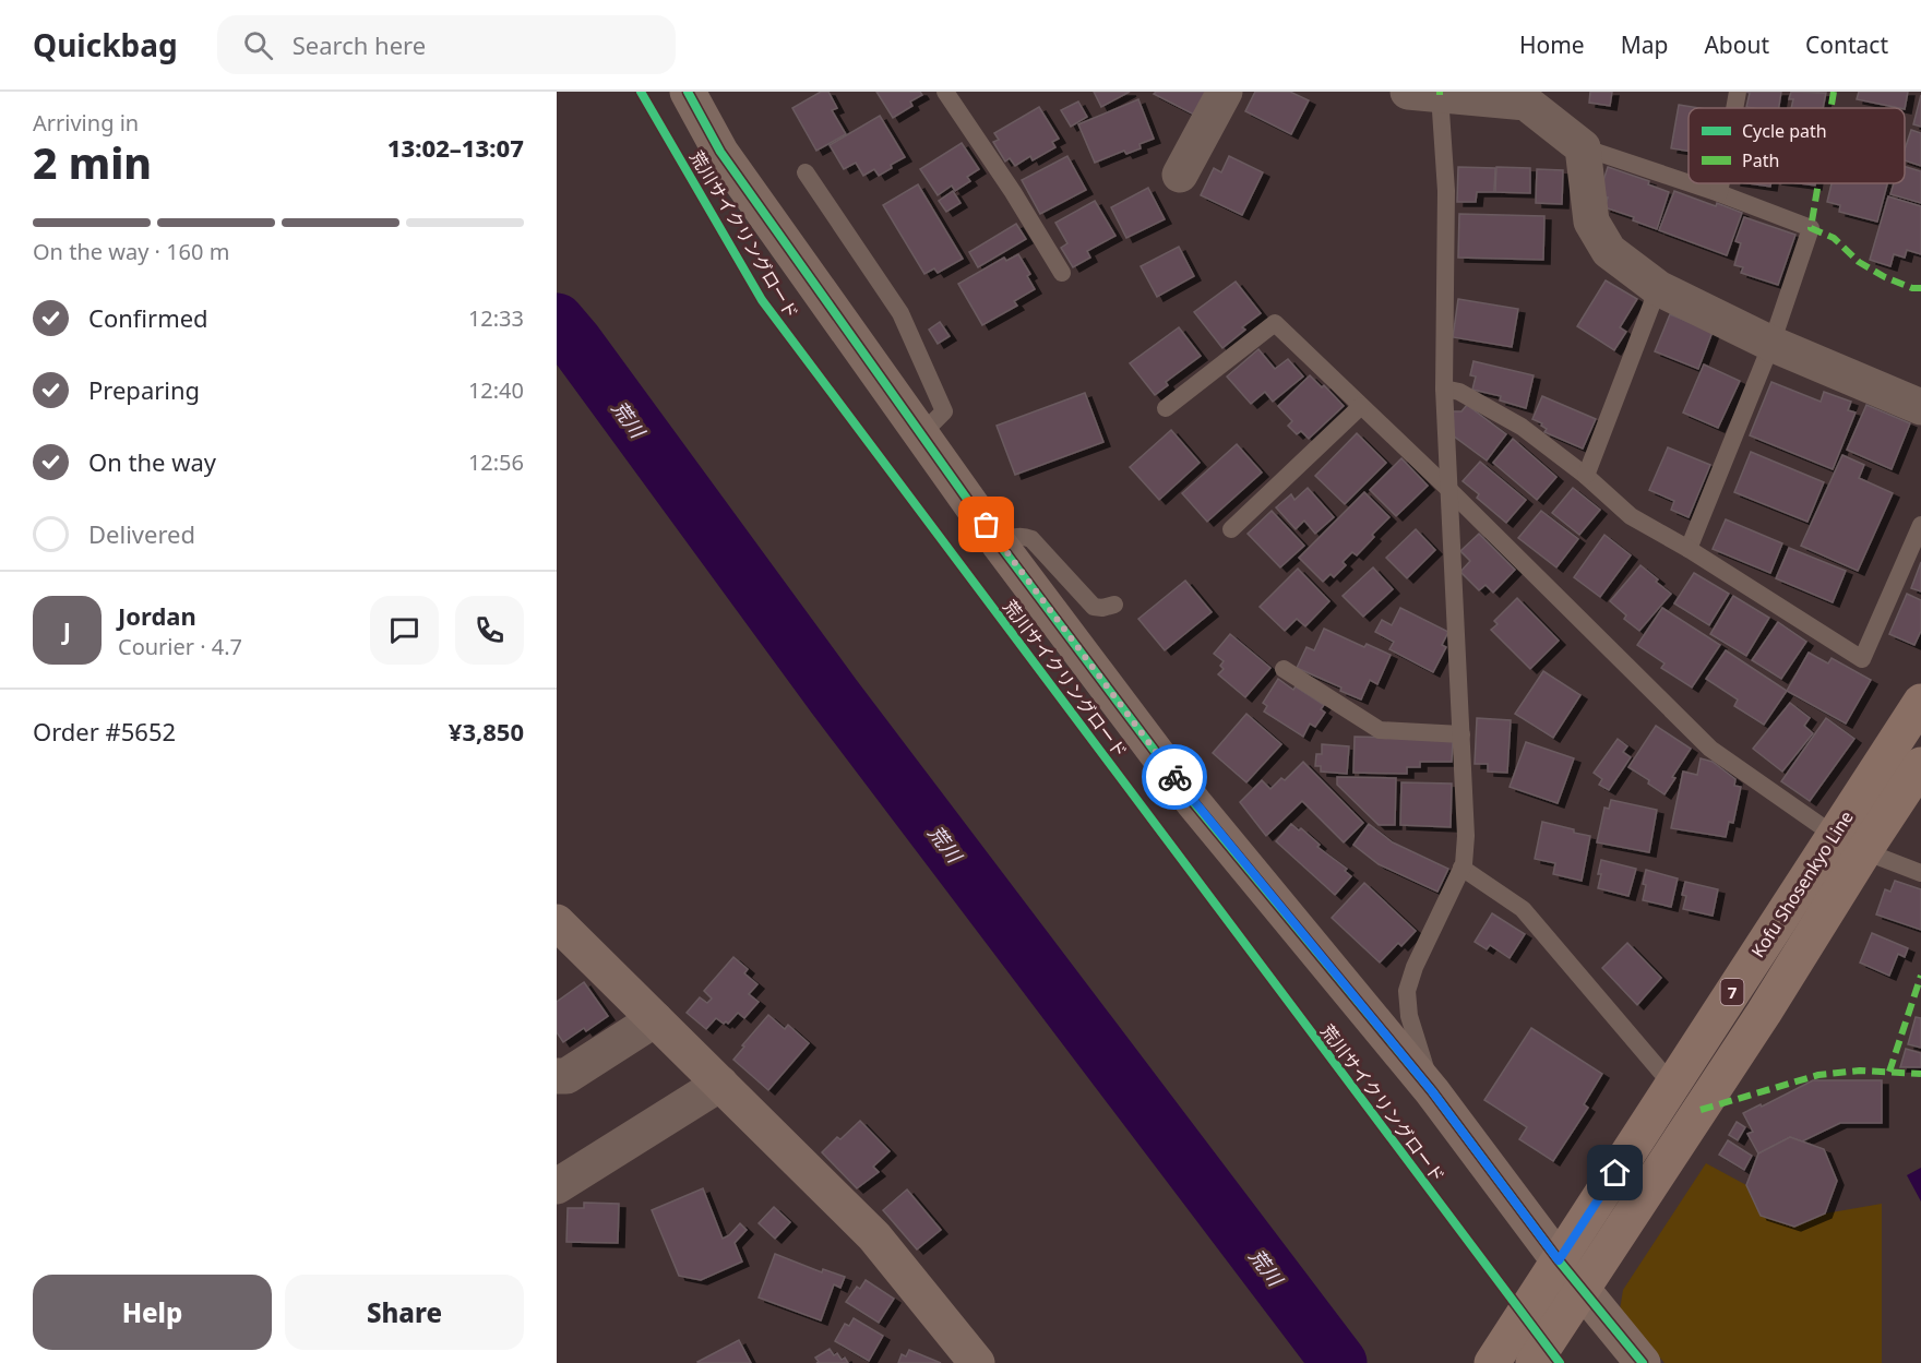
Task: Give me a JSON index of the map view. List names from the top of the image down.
{
  "streets": {
    "main road": ["Kofu Shosenkyo Line", "7"],
    "cycle path": ["荒川サイクリングロード"]
  },
  "water": ["荒川"],
  "legend": ["Cycle path", "Path"],
  "page": {
    "header": "Quickbag",
    "search": "Search here",
    "nav": [
      "Home",
      "Map",
      "About",
      "Contact"
    ],
    "heading": ["2 min", "Arriving in", "13:02–13:07"],
    "panel": [
      "Jordan",
      "Courier · 4.7",
      "Order #5652",
      "¥3,850"
    ],
    "bar": "On the way · 160 m",
    "list": [
      ["Confirmed", "12:33"],
      ["Preparing", "12:40"],
      ["On the way", "12:56"],
      "Delivered"
    ],
    "round": "J",
    "buttons": ["Help", "Share"]
  }
}
